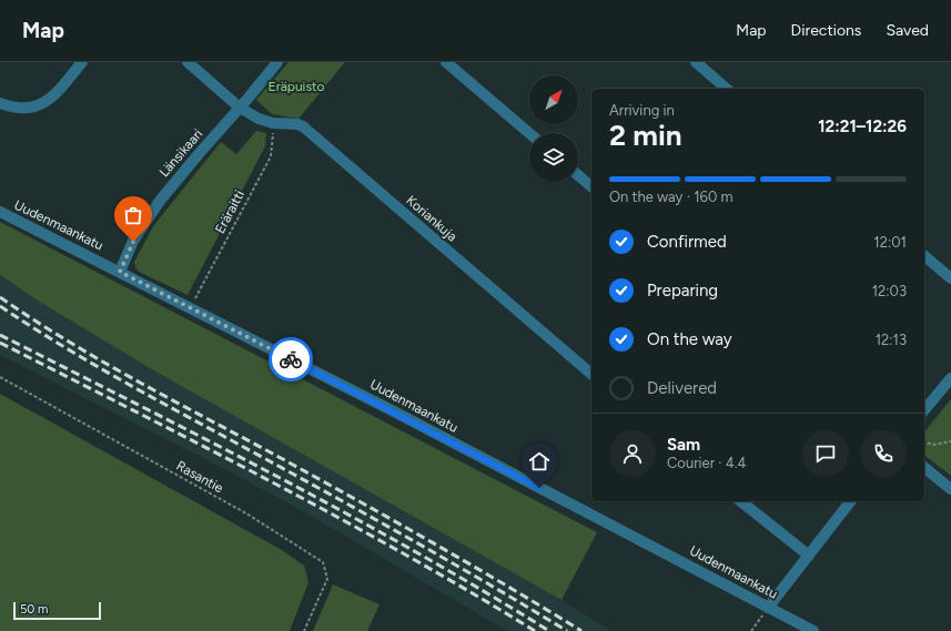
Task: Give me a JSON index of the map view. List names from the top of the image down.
{
  "streets": {
    "street": ["Länsikaari", "Koriankuja", "Uudenmaankatu"],
    "path": ["Eräraitti", "Rasantie"]
  },
  "crossings": [
    ["Länsikaari", "Koriankuja"],
    ["Länsikaari", "Uudenmaankatu"],
    ["Eräraitti", "Koriankuja"],
    ["Eräraitti", "Uudenmaankatu"]
  ],
  "parks": ["Eräpuisto"],
  "scale_bar": "50 m",
  "north": "top right",
  "page": {
    "header": "Map",
    "nav": ["Map", "Directions", "Saved"],
    "heading": ["2 min", "Arriving in", "12:21–12:26"],
    "panel": ["Sam", "Courier · 4.4"],
    "bar": "On the way · 160 m",
    "list": [
      ["Confirmed", "12:01"],
      ["Preparing", "12:03"],
      ["On the way", "12:13"],
      "Delivered"
    ],
    "scale": "50 m"
  }
}
